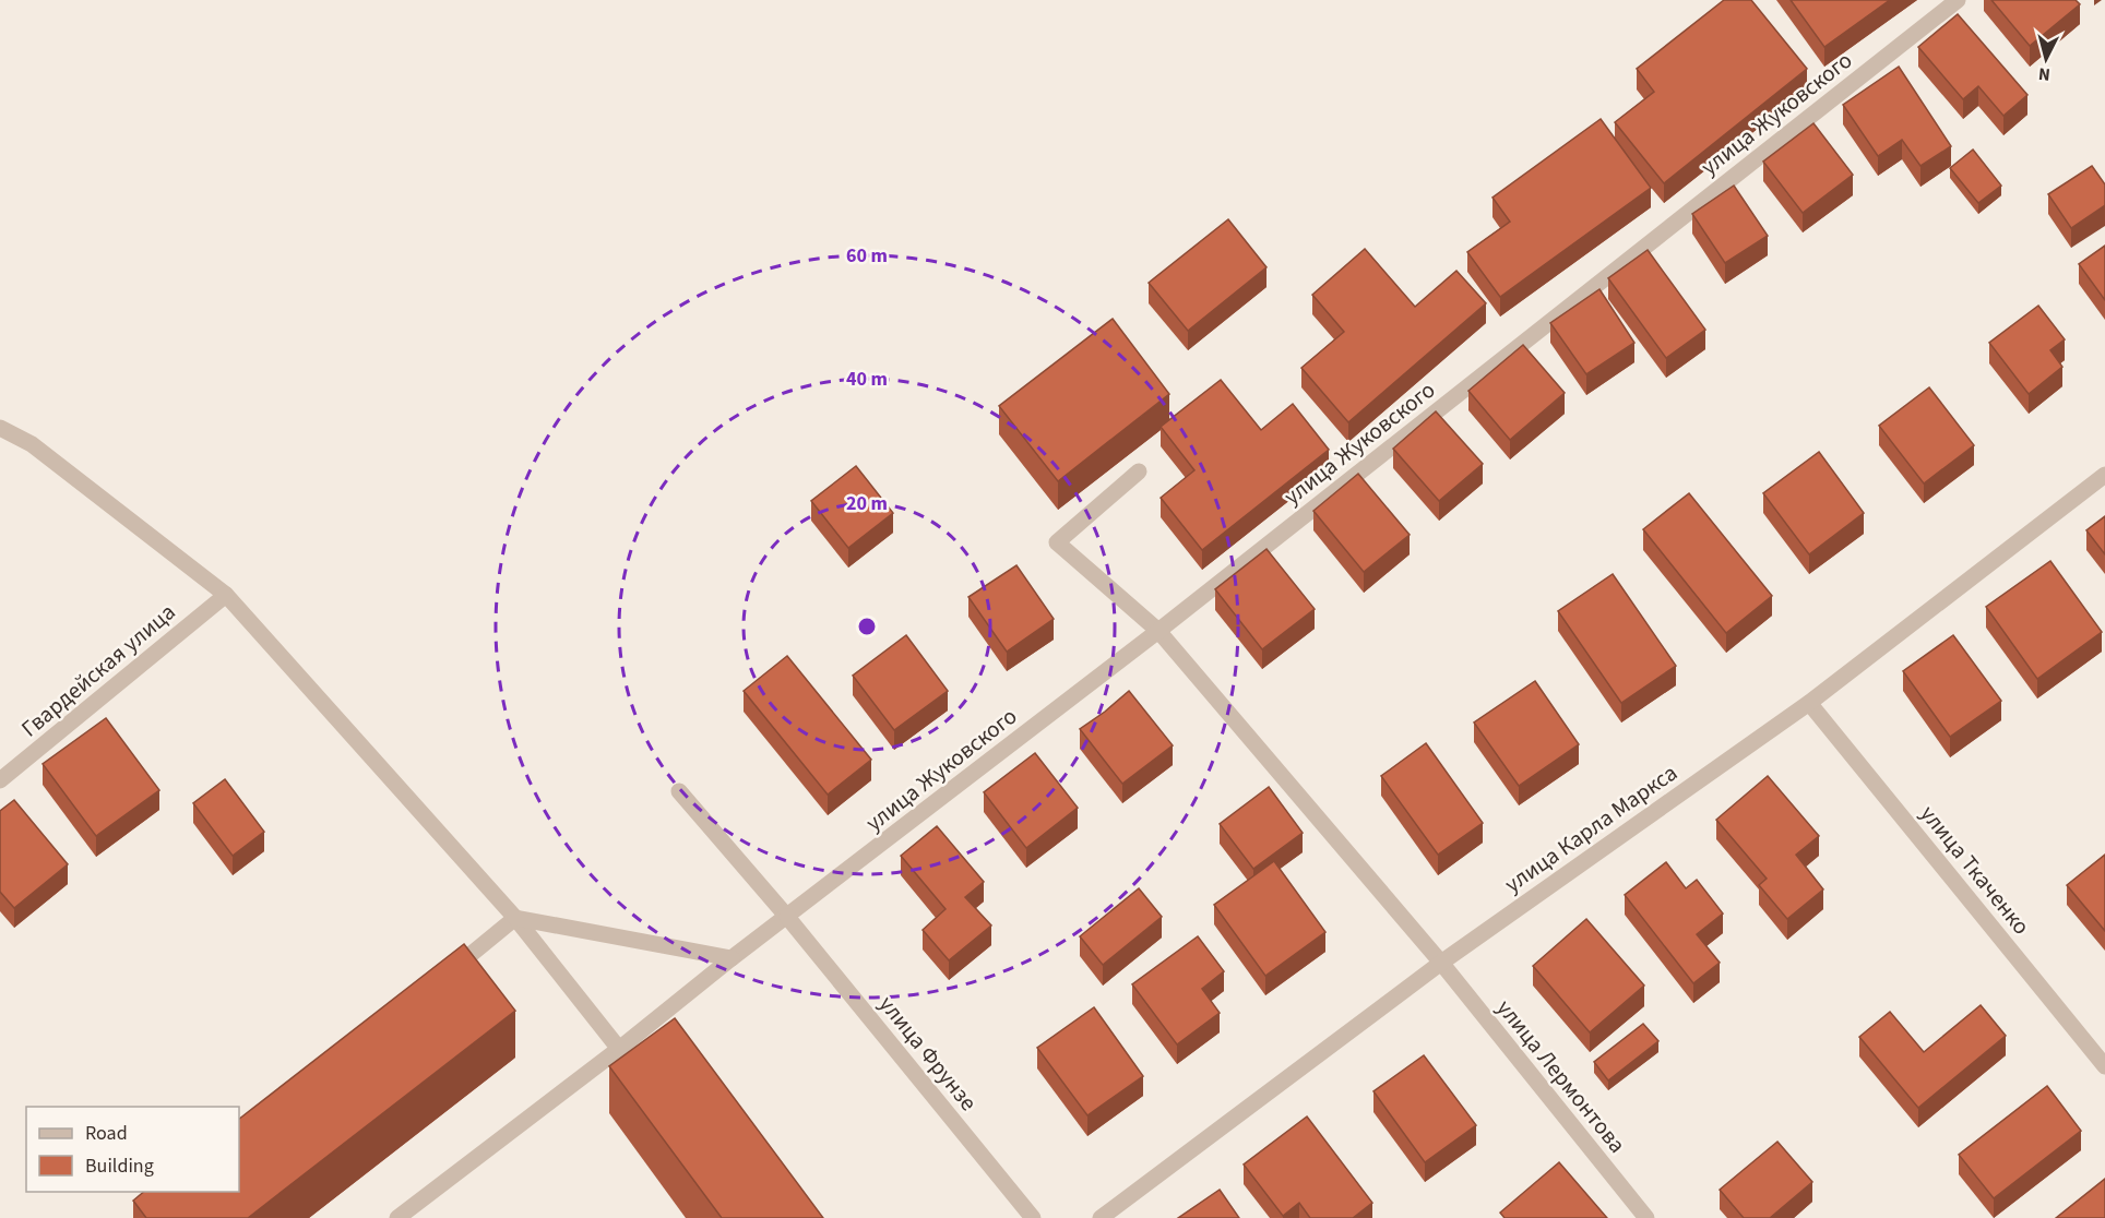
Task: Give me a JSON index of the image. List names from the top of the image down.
{
  "streets": {
    "street": [
      "улица Жуковского",
      "Гвардейская улица",
      "улица Карла Маркса",
      "улица Ткаченко",
      "улица Фрунзе",
      "улица Лермонтова"
    ]
  },
  "crossings": [
    ["улица Жуковского", "улица Фрунзе"],
    ["улица Жуковского", "улица Лермонтова"],
    ["улица Карла Маркса", "улица Ткаченко"],
    ["улица Карла Маркса", "улица Лермонтова"]
  ],
  "legend": ["Road", "Building"],
  "north": "bottom",
  "rings": ["60 m", "40 m", "20 m"]
}
